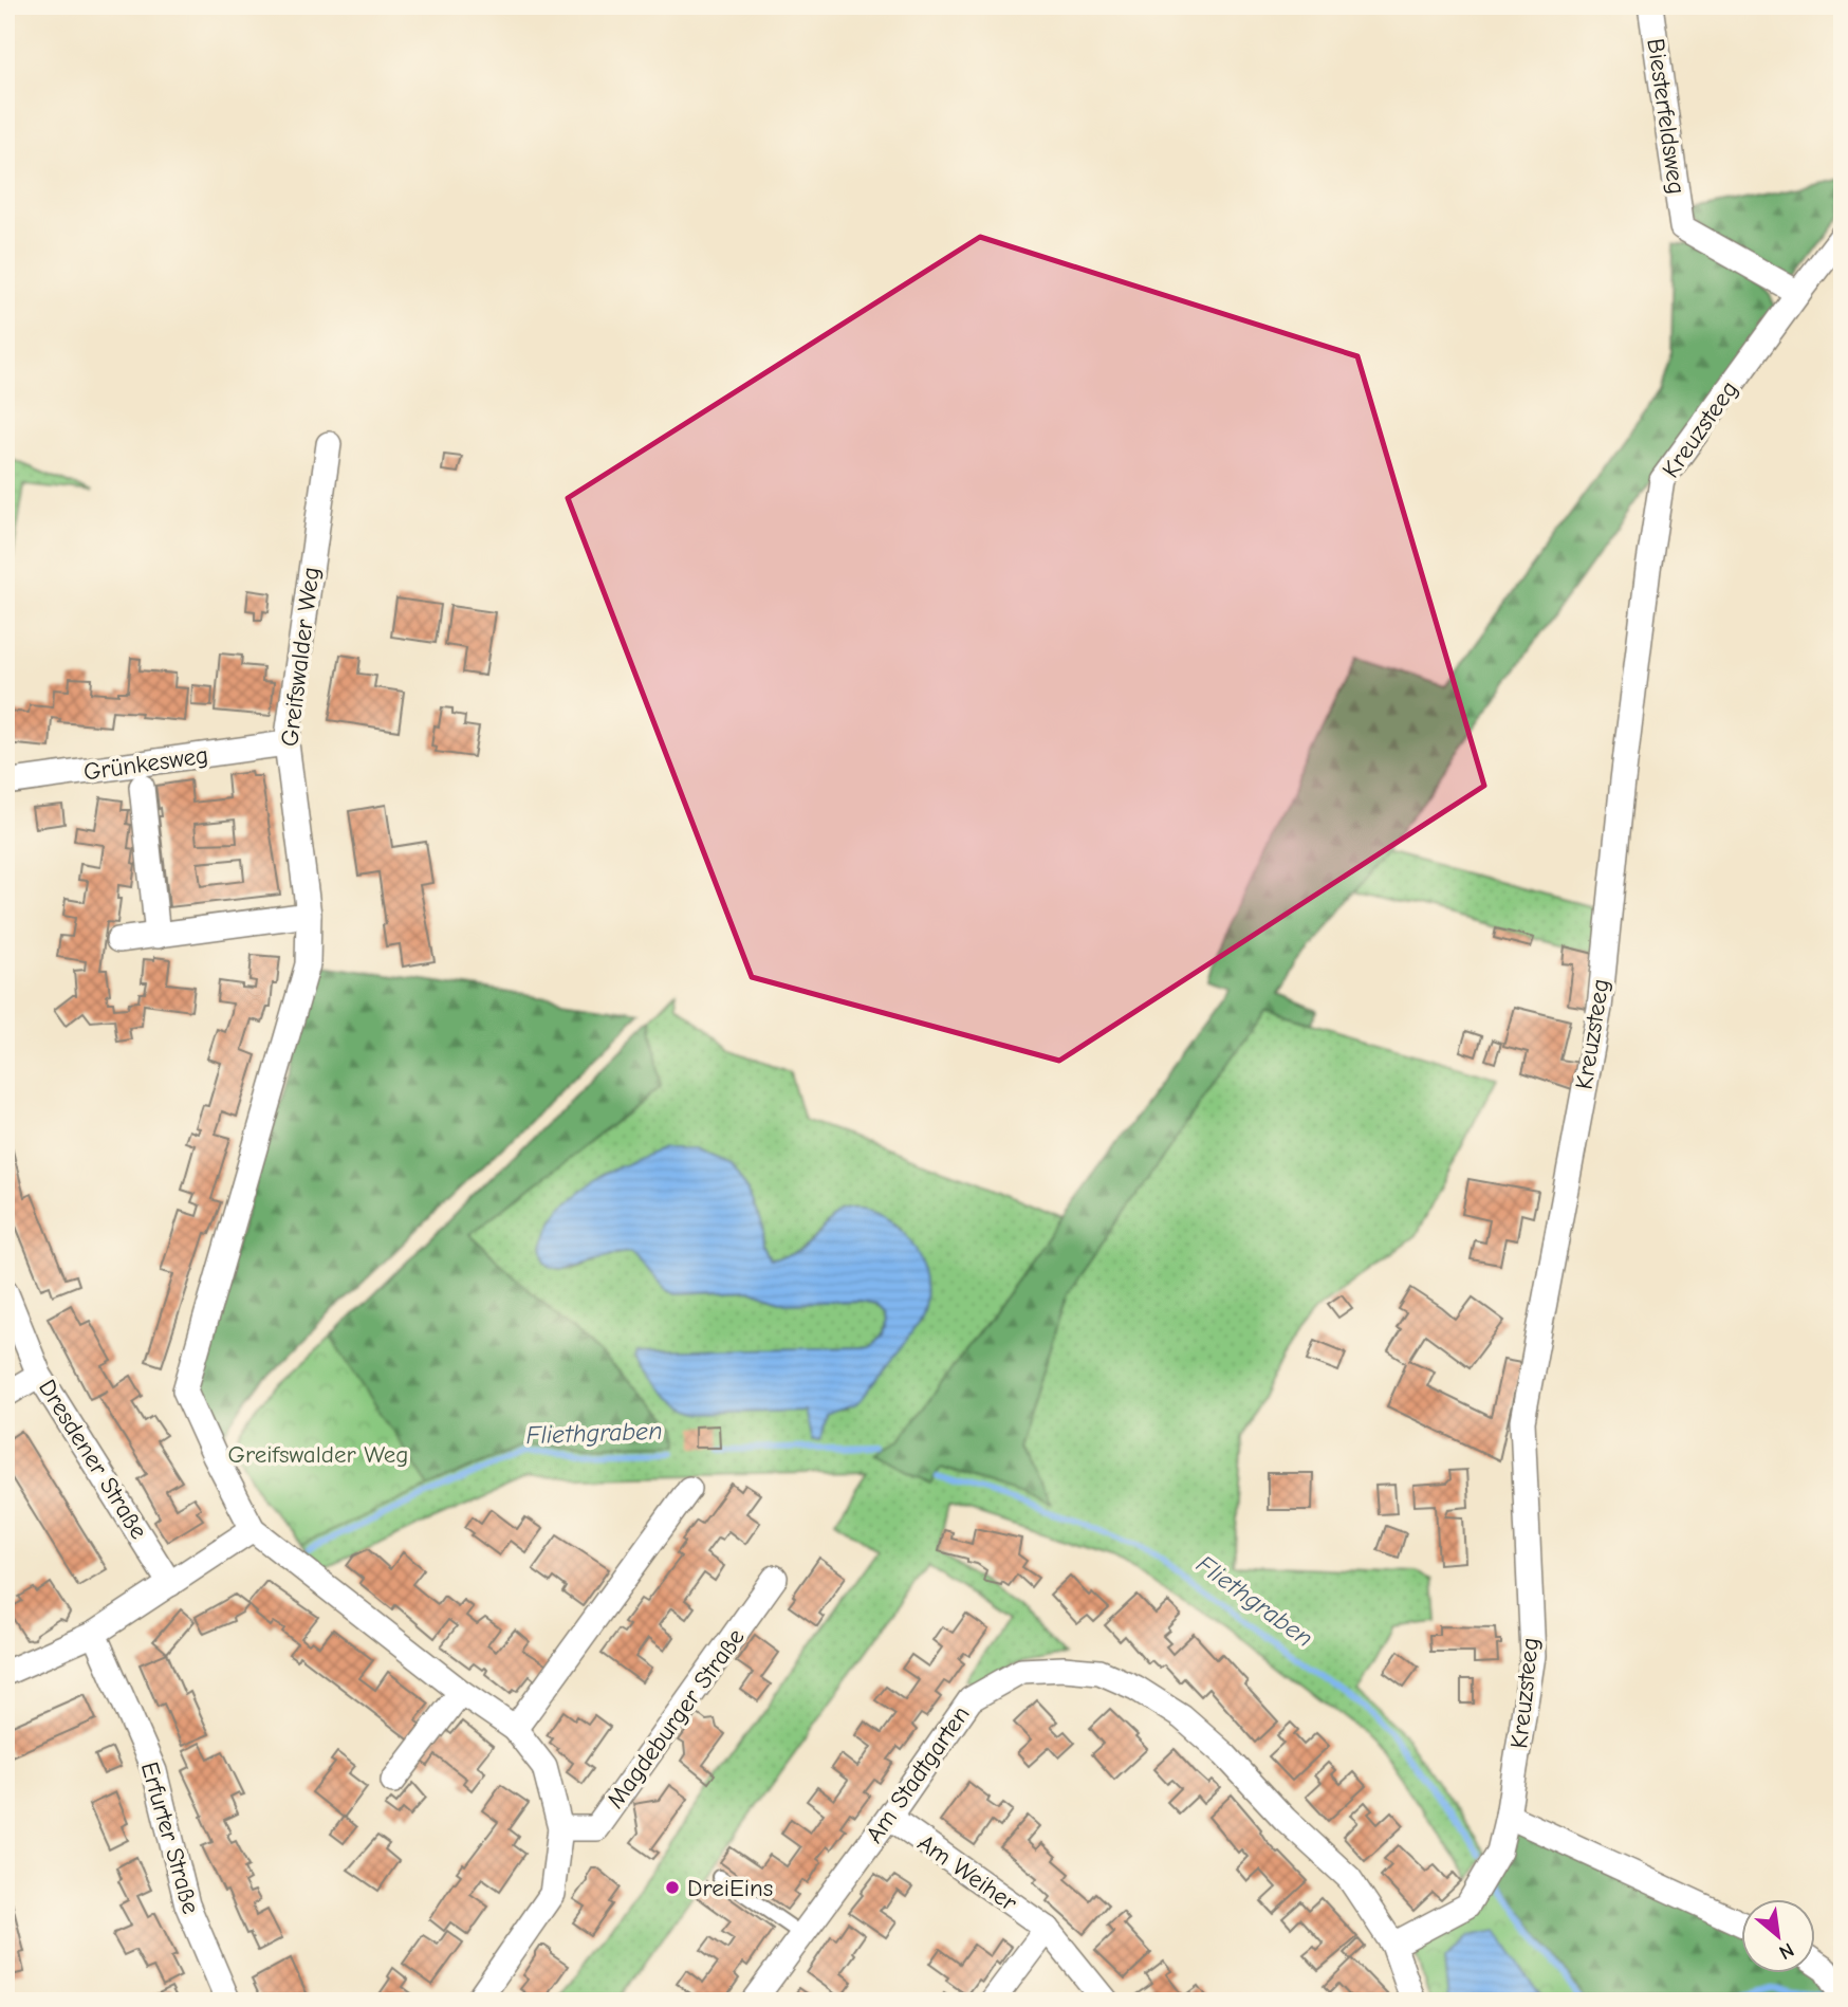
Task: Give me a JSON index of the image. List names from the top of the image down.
{
  "streets": {
    "street": [
      "Biesterfeldsweg",
      "Kreuzsteeg",
      "Greifswalder Weg",
      "Grünkesweg",
      "Dresdener Straße",
      "Magdeburger Straße",
      "Am Stadtgarten",
      "Erfurter Straße",
      "Am Weiher"
    ]
  },
  "crossings": [
    ["Biesterfeldsweg", "Kreuzsteeg"],
    ["Kreuzsteeg", "Am Stadtgarten"],
    ["Greifswalder Weg", "Grünkesweg"],
    ["Am Stadtgarten", "Am Weiher"]
  ],
  "water": ["Fliethgraben"],
  "parks": ["Greifswalder Weg"],
  "places": ["DreiEins"],
  "north": "bottom right"
}
